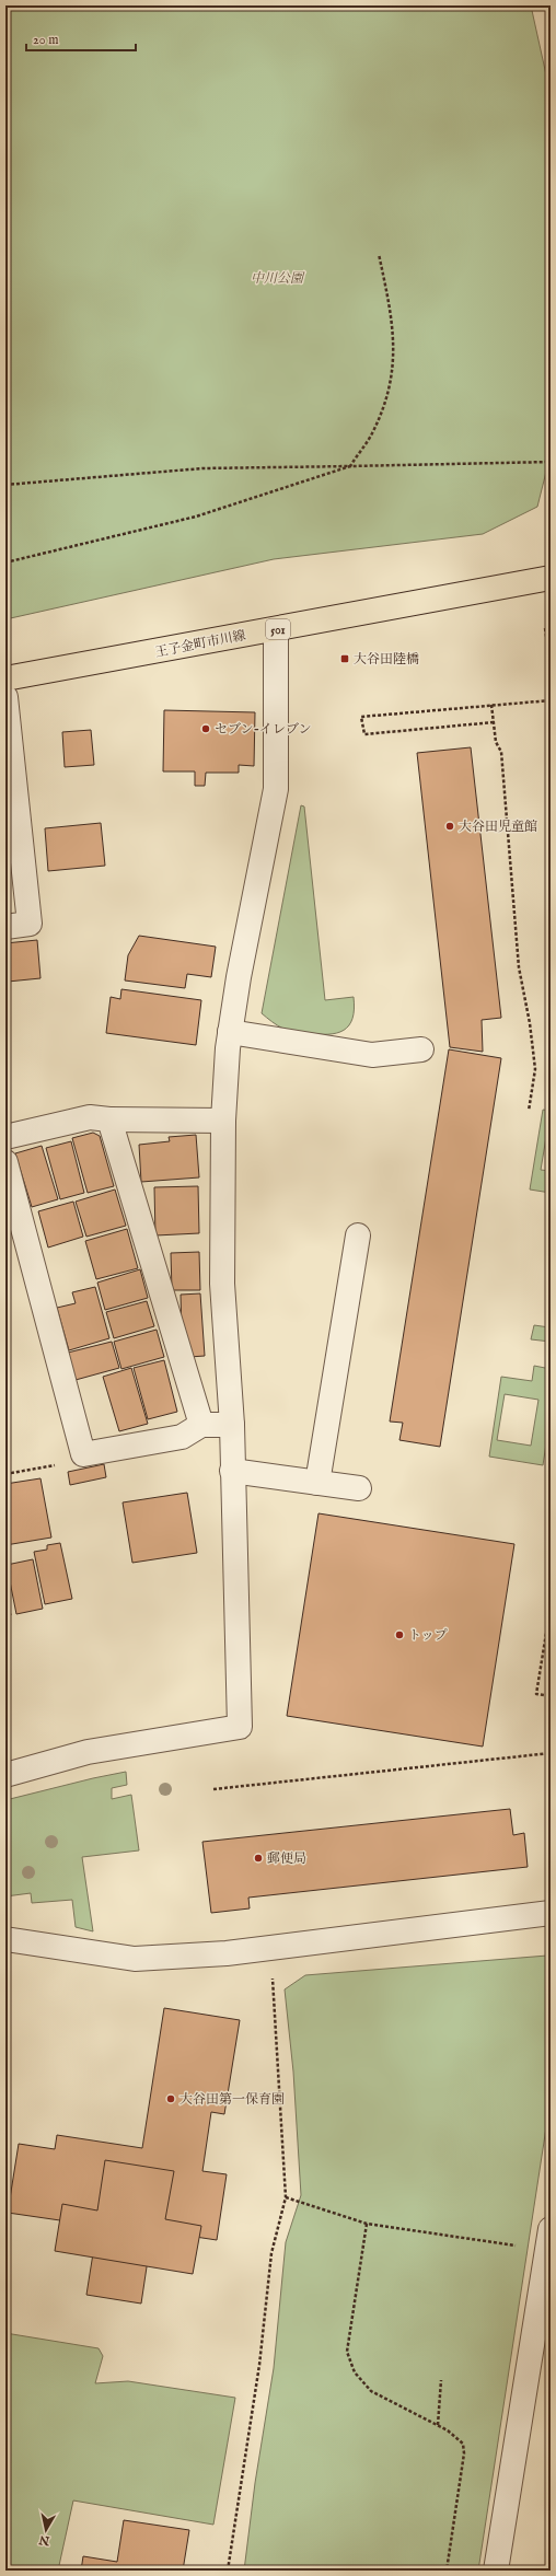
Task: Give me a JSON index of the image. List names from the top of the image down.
{
  "streets": {
    "main road": ["501", "王子金町市川線"]
  },
  "parks": ["中川公園"],
  "places": {
    "transit": ["大谷田陸橋"],
    "other": [
      "セブン-イレブン",
      "大谷田児童館",
      "トップ",
      "郵便局",
      "大谷田第一保育園"
    ]
  },
  "scale_bar": "20 m",
  "north": "bottom"
}
